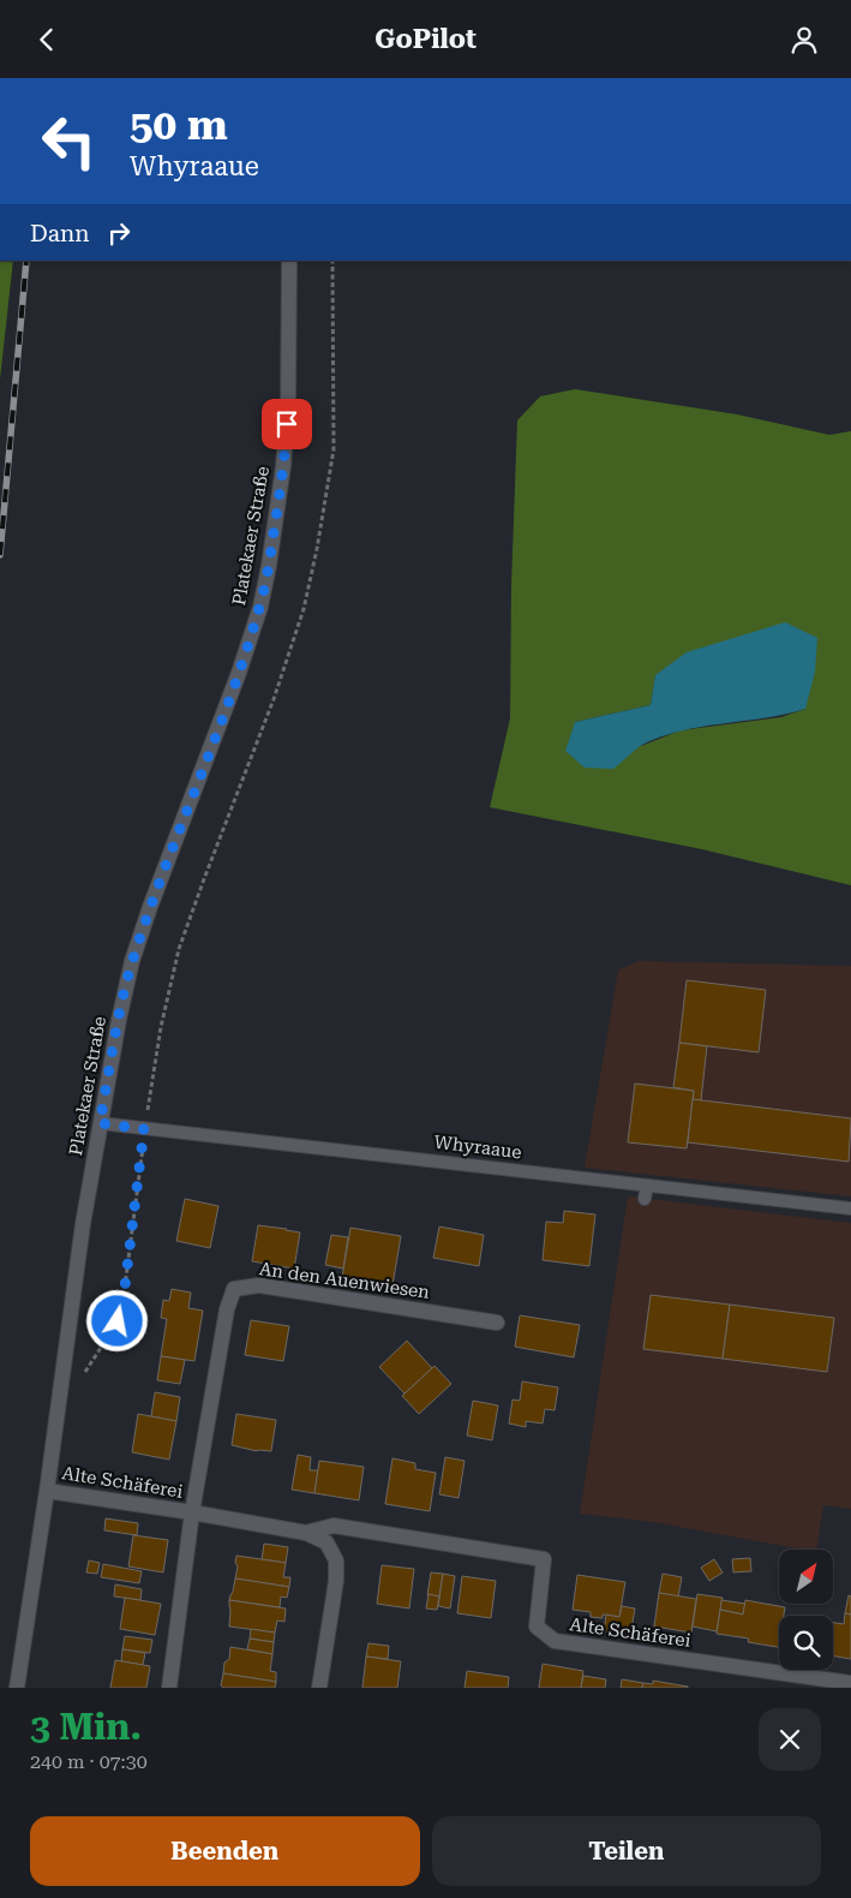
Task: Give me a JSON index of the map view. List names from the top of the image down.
{
  "streets": {
    "street": ["Platekaer Straße", "An den Auenwiesen", "Alte Schäferei"],
    "lane": ["Whyraaue"]
  },
  "crossings": [
    ["Platekaer Straße", "Whyraaue"],
    ["Platekaer Straße", "Alte Schäferei"],
    ["An den Auenwiesen", "Alte Schäferei"]
  ],
  "north": "top right",
  "page": {
    "header": "GoPilot",
    "turn": ["50 m", "Whyraaue"],
    "then": "Dann",
    "heading": ["3 Min.", "240 m · 07:30"],
    "buttons": ["Beenden", "Teilen"]
  }
}
